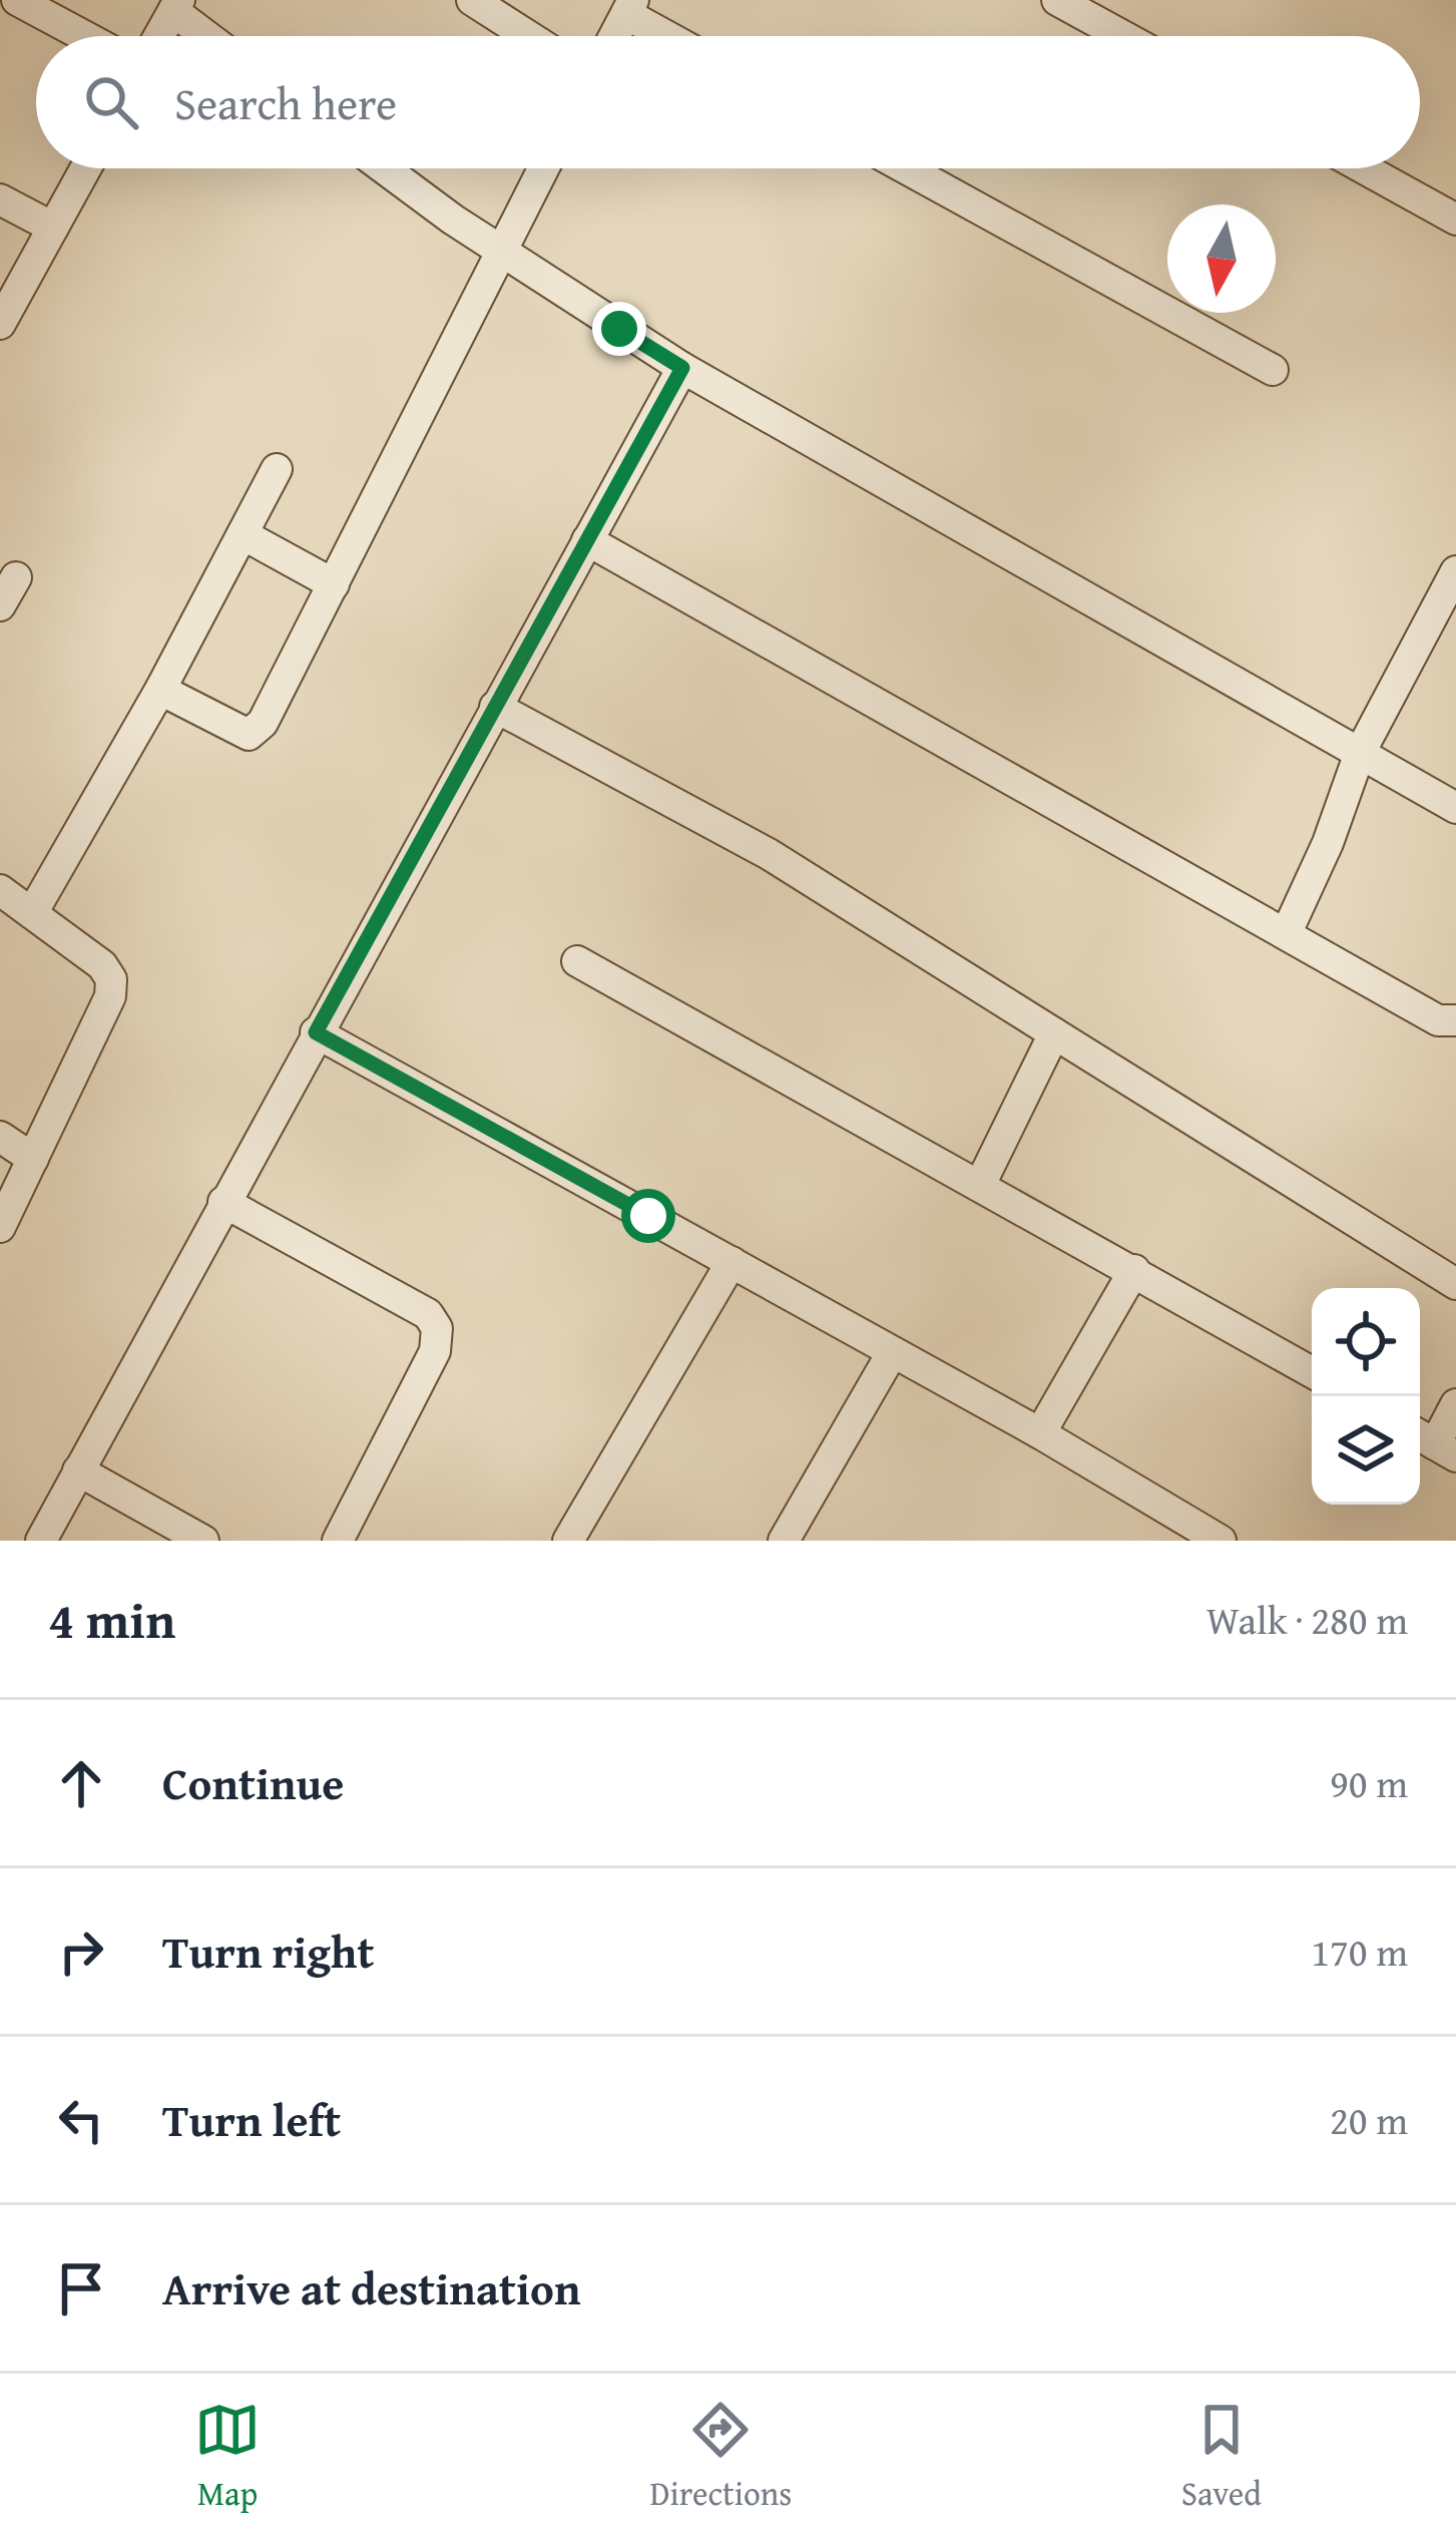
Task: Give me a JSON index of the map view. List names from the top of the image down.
{
  "north": "bottom",
  "page": {
    "search": "Search here",
    "heading": ["4 min", "Walk · 280 m"],
    "list": [
      ["Continue", "90 m"],
      ["Turn right", "170 m"],
      ["Turn left", "20 m"],
      "Arrive at destination"
    ],
    "nav": ["Map", "Directions", "Saved"]
  }
}
